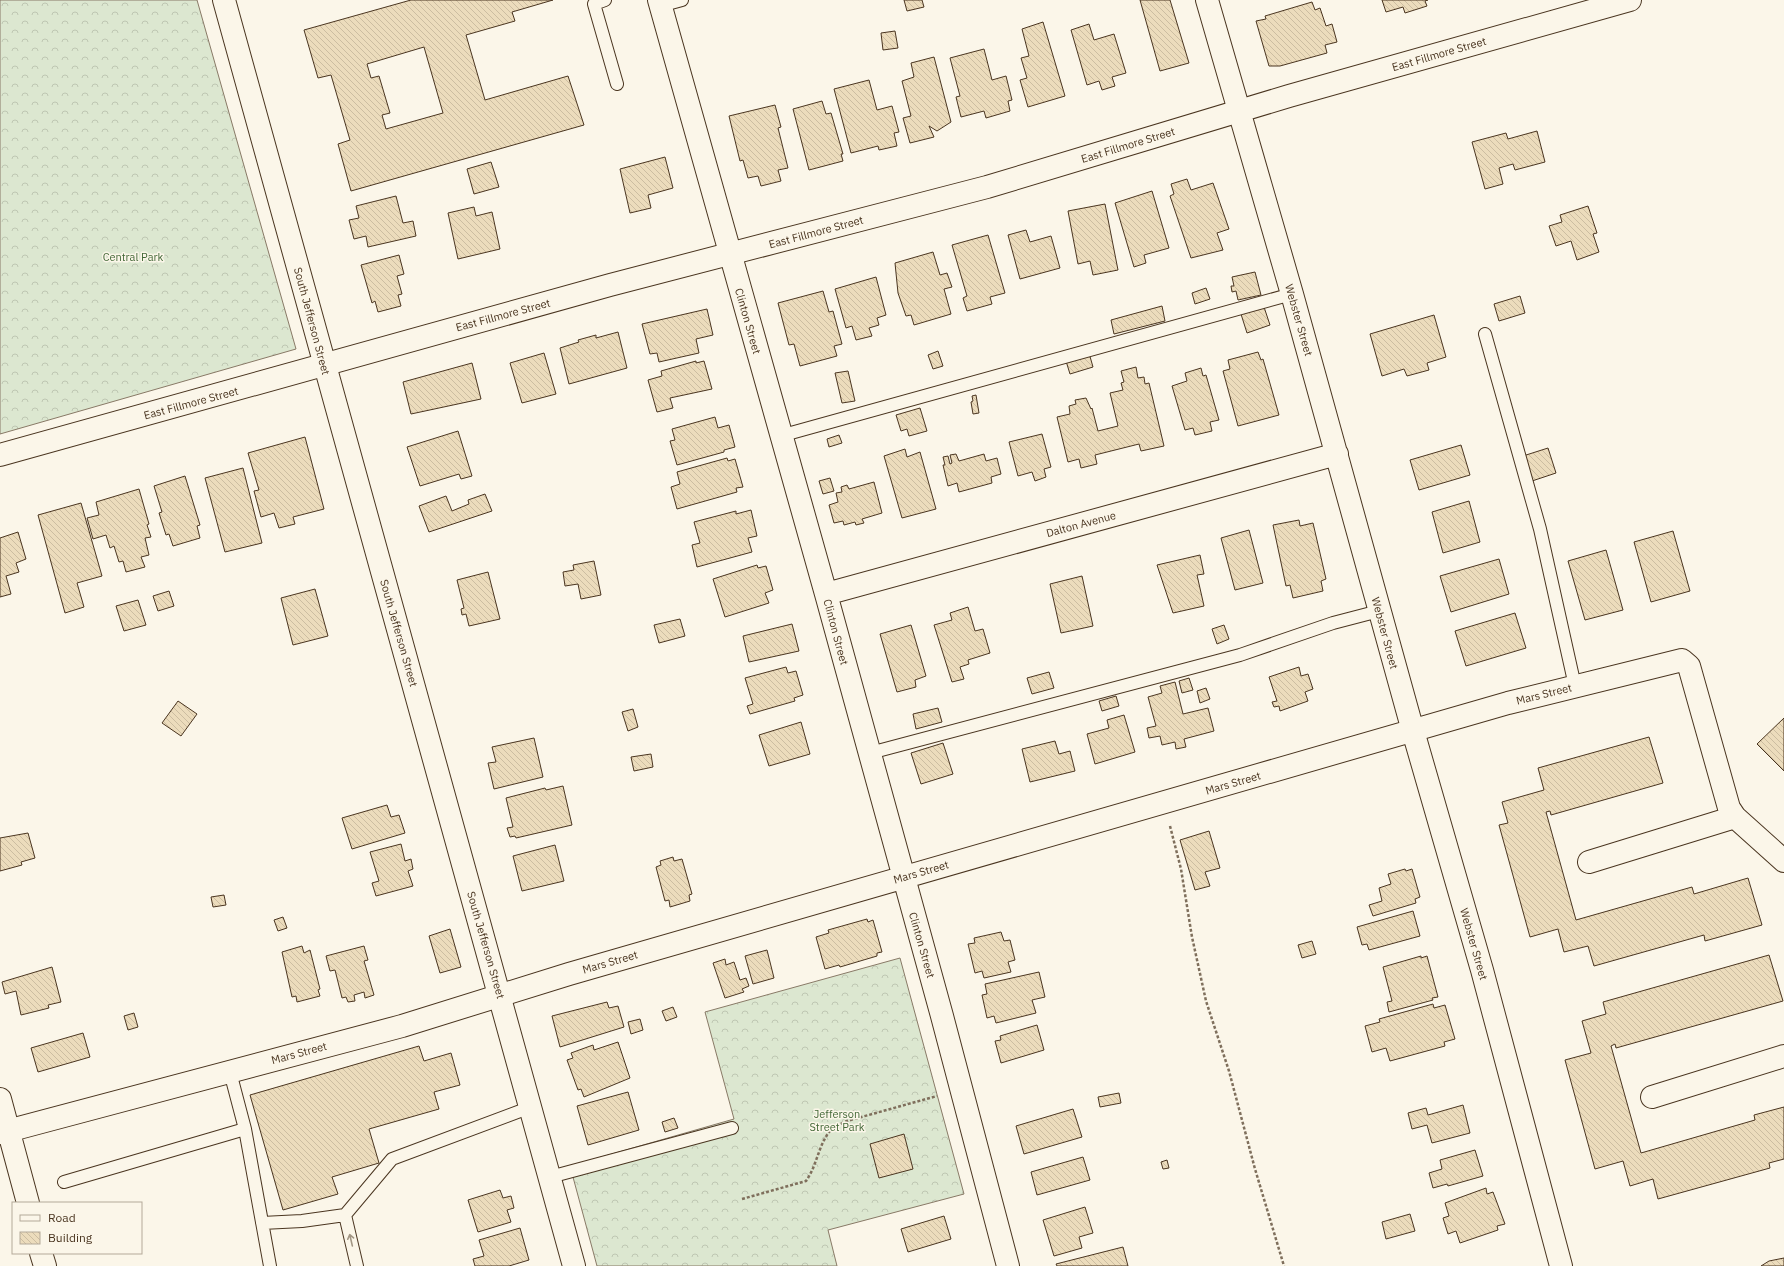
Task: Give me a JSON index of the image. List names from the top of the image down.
{
  "streets": {
    "street": [
      "East Fillmore Street",
      "Webster Street",
      "South Jefferson Street",
      "Clinton Street",
      "Dalton Avenue",
      "Mars Street"
    ]
  },
  "crossings": [
    ["East Fillmore Street", "Webster Street"],
    ["East Fillmore Street", "South Jefferson Street"],
    ["East Fillmore Street", "Clinton Street"],
    ["Webster Street", "Dalton Avenue"],
    ["Webster Street", "Mars Street"],
    ["South Jefferson Street", "Mars Street"],
    ["Clinton Street", "Dalton Avenue"],
    ["Clinton Street", "Mars Street"]
  ],
  "parks": ["Central Park", "Jefferson Street Park"],
  "legend": ["Road", "Building"]
}
